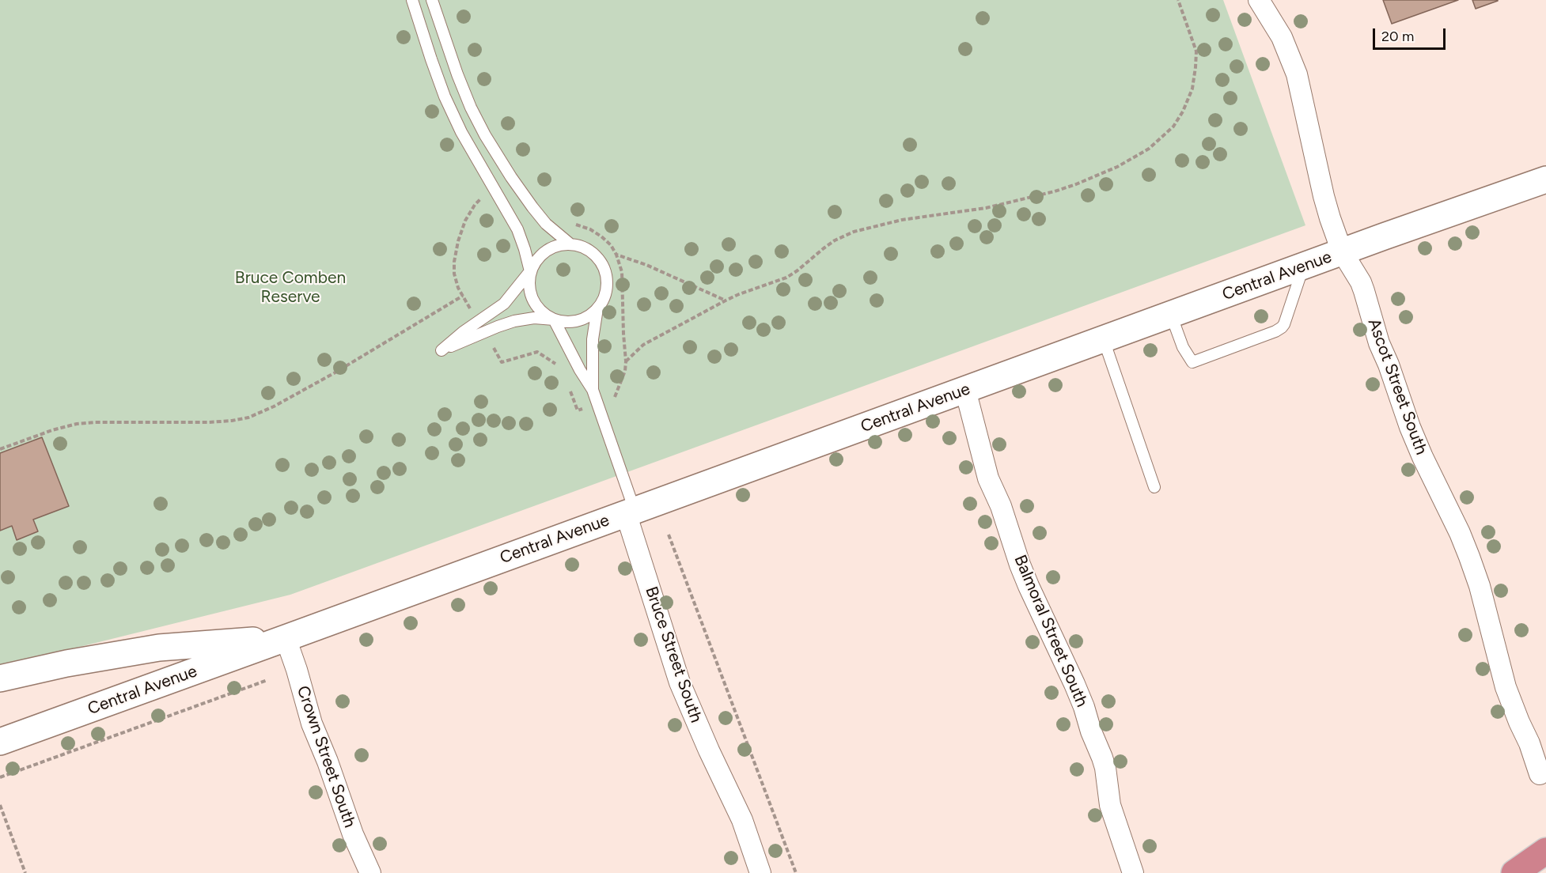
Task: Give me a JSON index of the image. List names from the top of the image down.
{
  "streets": {
    "main road": ["Central Avenue"],
    "street": [
      "Ascot Street South",
      "Balmoral Street South",
      "Bruce Street South",
      "Crown Street South"
    ]
  },
  "crossings": [
    ["Central Avenue", "Ascot Street South"],
    ["Central Avenue", "Balmoral Street South"],
    ["Central Avenue", "Bruce Street South"],
    ["Central Avenue", "Crown Street South"]
  ],
  "parks": ["Bruce Comben Reserve"],
  "scale_bar": "20 m"
}
